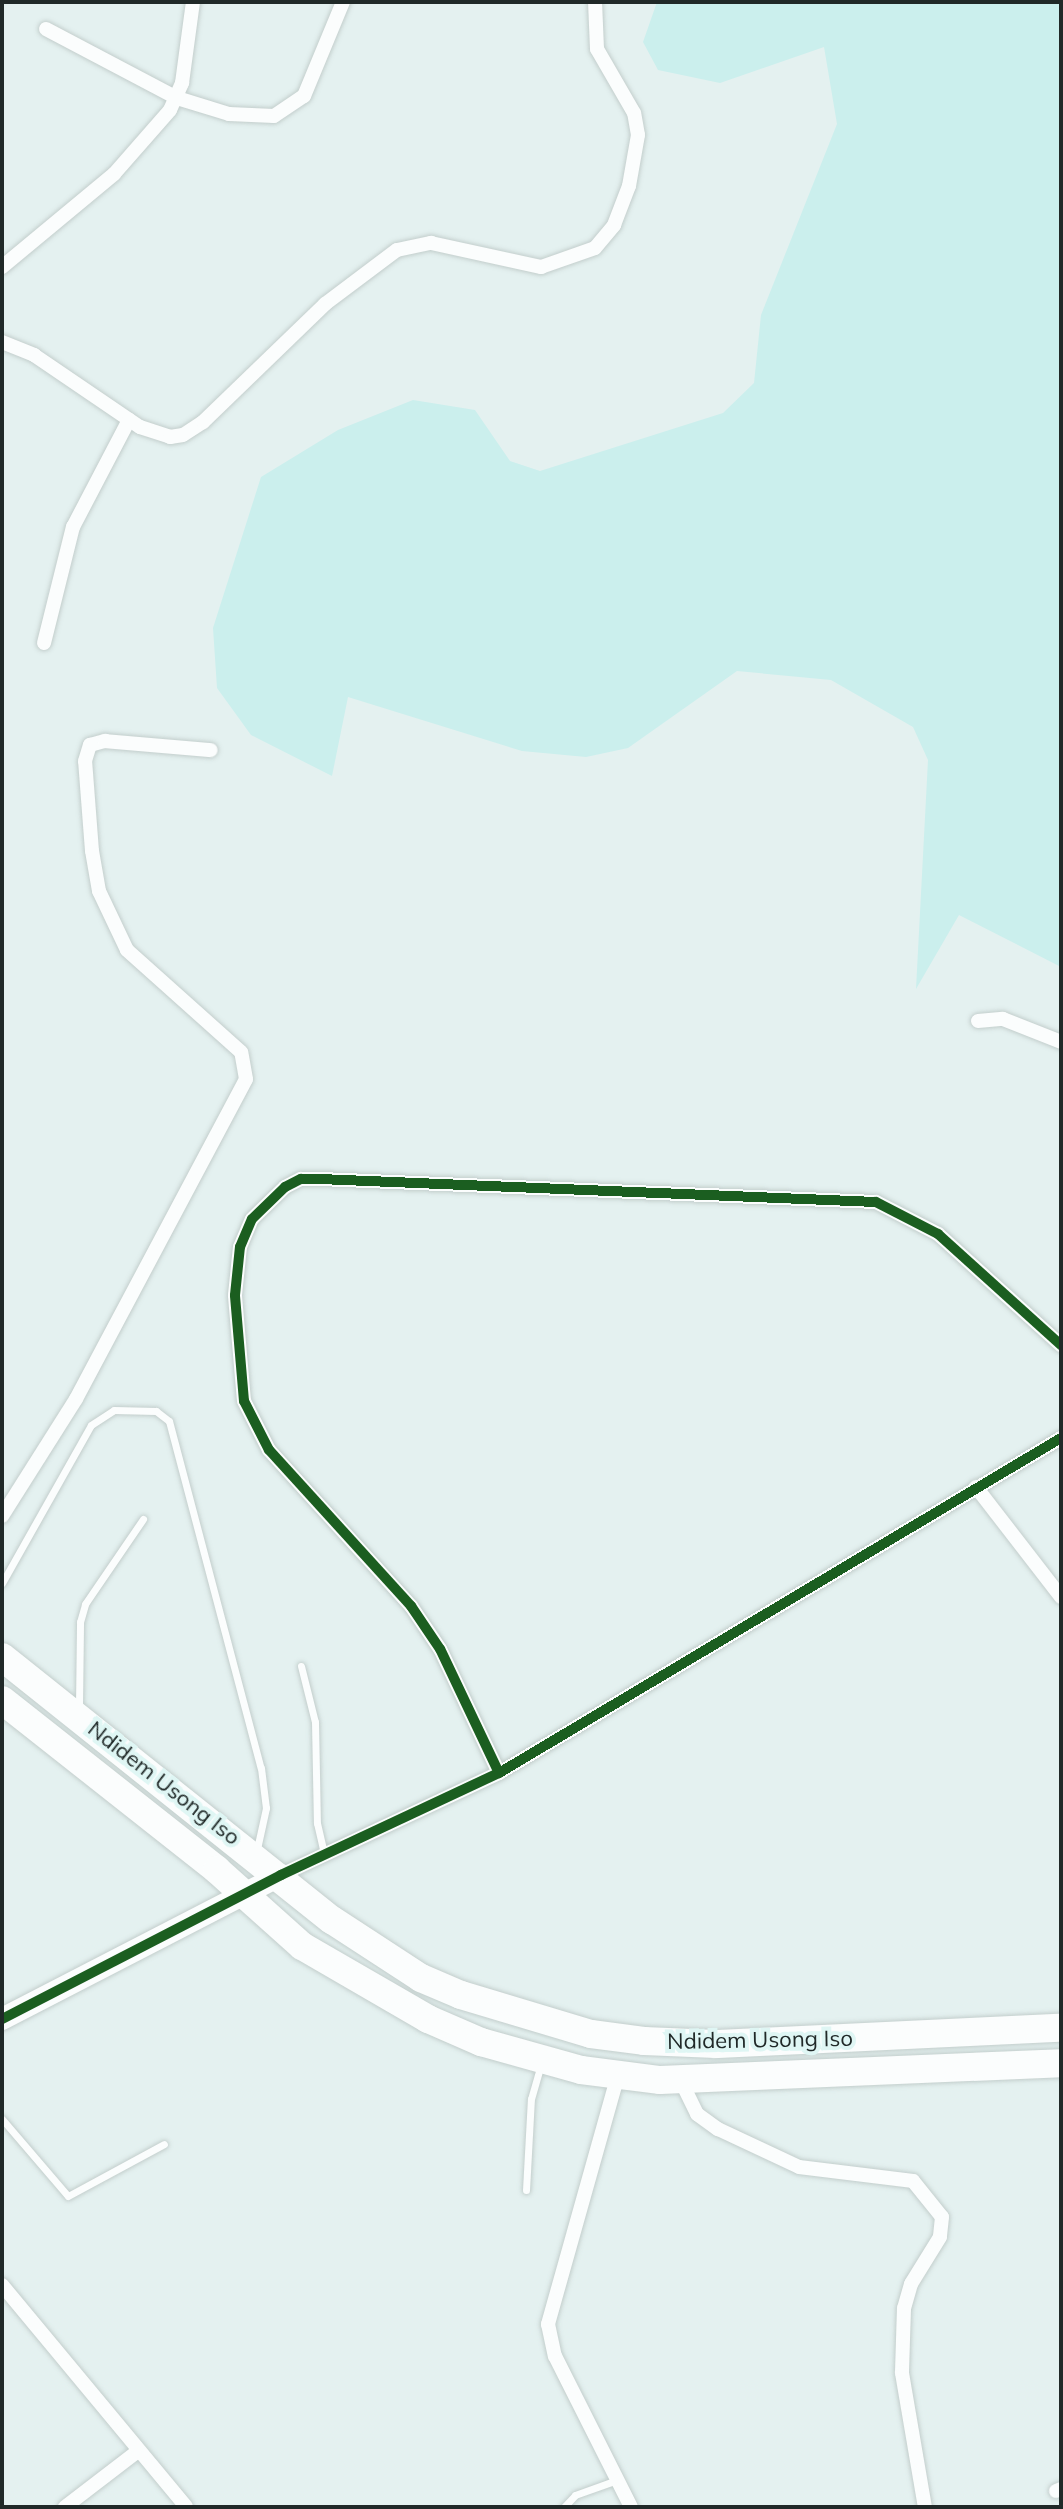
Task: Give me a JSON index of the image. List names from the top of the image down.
{
  "streets": {
    "highway": ["Ndidem Usong Iso"]
  }
}
